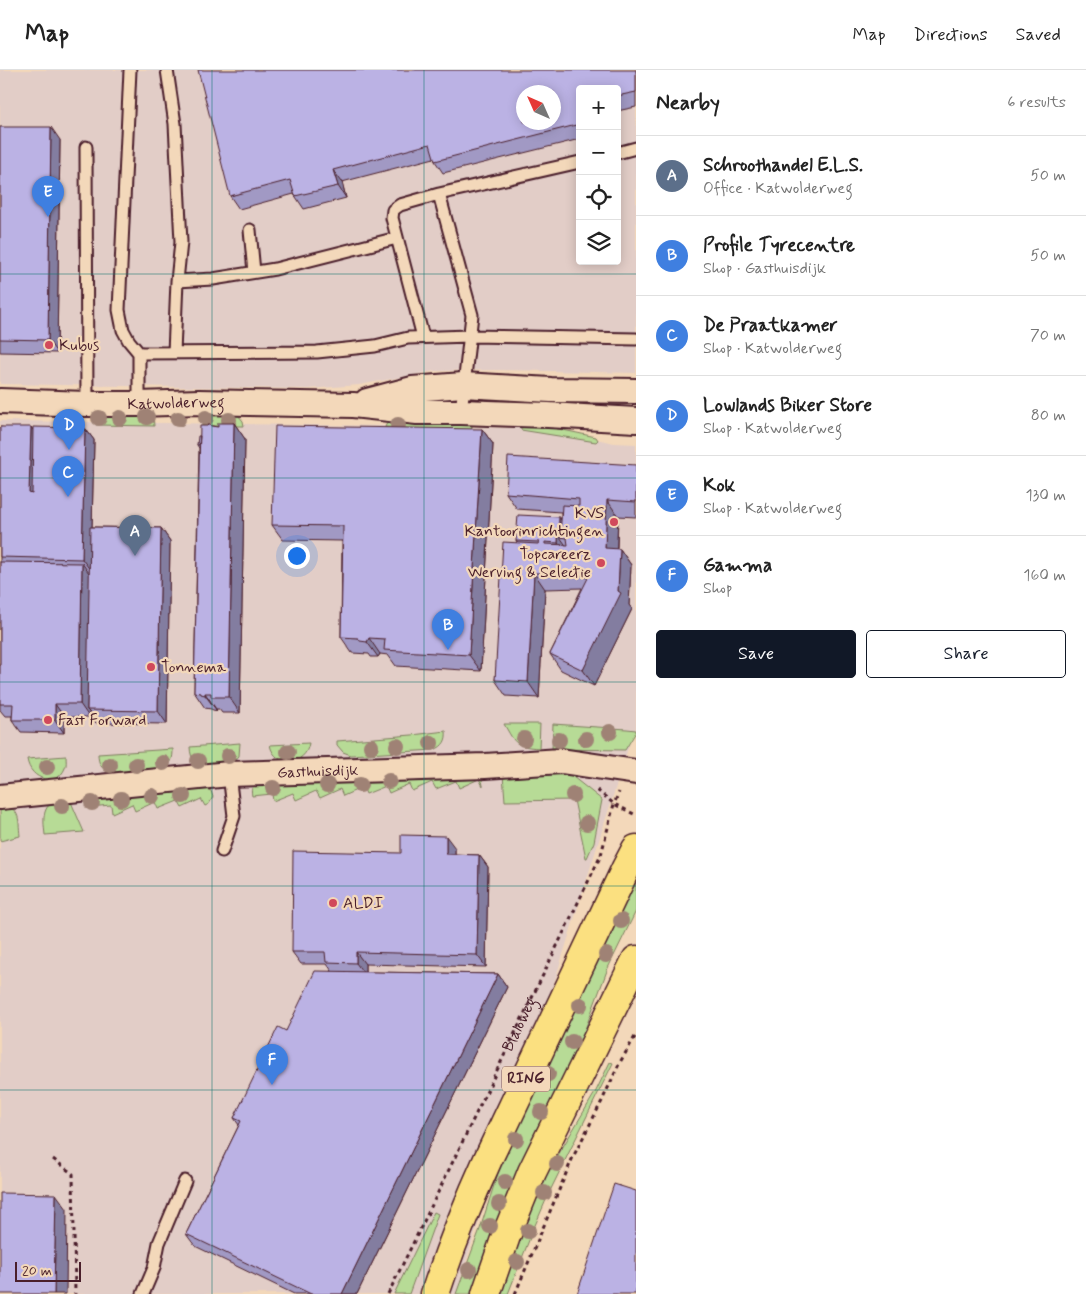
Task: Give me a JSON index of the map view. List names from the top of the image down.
{
  "streets": {
    "main road": ["Blaloweg", "RING"],
    "street": ["Katwolderweg", "Gasthuisdijk"]
  },
  "crossings": [
    ["Gasthuisdijk", "Blaloweg"]
  ],
  "places": [
    "Kubus",
    "KVS Kantoorinrichtingen",
    "Topcareerz Werving & Selectie",
    "Tonnema",
    "Fast Forward",
    "ALDI"
  ],
  "scale_bar": "20 m",
  "north": "top left",
  "page": {
    "header": "Map",
    "nav": ["Map", "Directions", "Saved"],
    "heading": ["Nearby", "6 results"],
    "map_buttons": ["+", "−"],
    "list": [
      {
        "mark": "A",
        "name": "Schroothandel E.L.S.",
        "note": "Office · Katwolderweg",
        "value": "50 m"
      },
      {
        "mark": "B",
        "name": "Profile Tyrecentre",
        "note": "Shop · Gasthuisdijk",
        "value": "50 m"
      },
      {
        "mark": "C",
        "name": "De Praatkamer",
        "note": "Shop · Katwolderweg",
        "value": "70 m"
      },
      {
        "mark": "D",
        "name": "Lowlands Biker Store",
        "note": "Shop · Katwolderweg",
        "value": "80 m"
      },
      {
        "mark": "E",
        "name": "Kok",
        "note": "Shop · Katwolderweg",
        "value": "130 m"
      },
      {
        "mark": "F",
        "name": "Gamma",
        "note": "Shop",
        "value": "160 m"
      }
    ],
    "pins": [
      "E",
      "D",
      "C",
      "A",
      "B",
      "F"
    ],
    "buttons": ["Save", "Share"],
    "scale": "20 m"
  }
}
